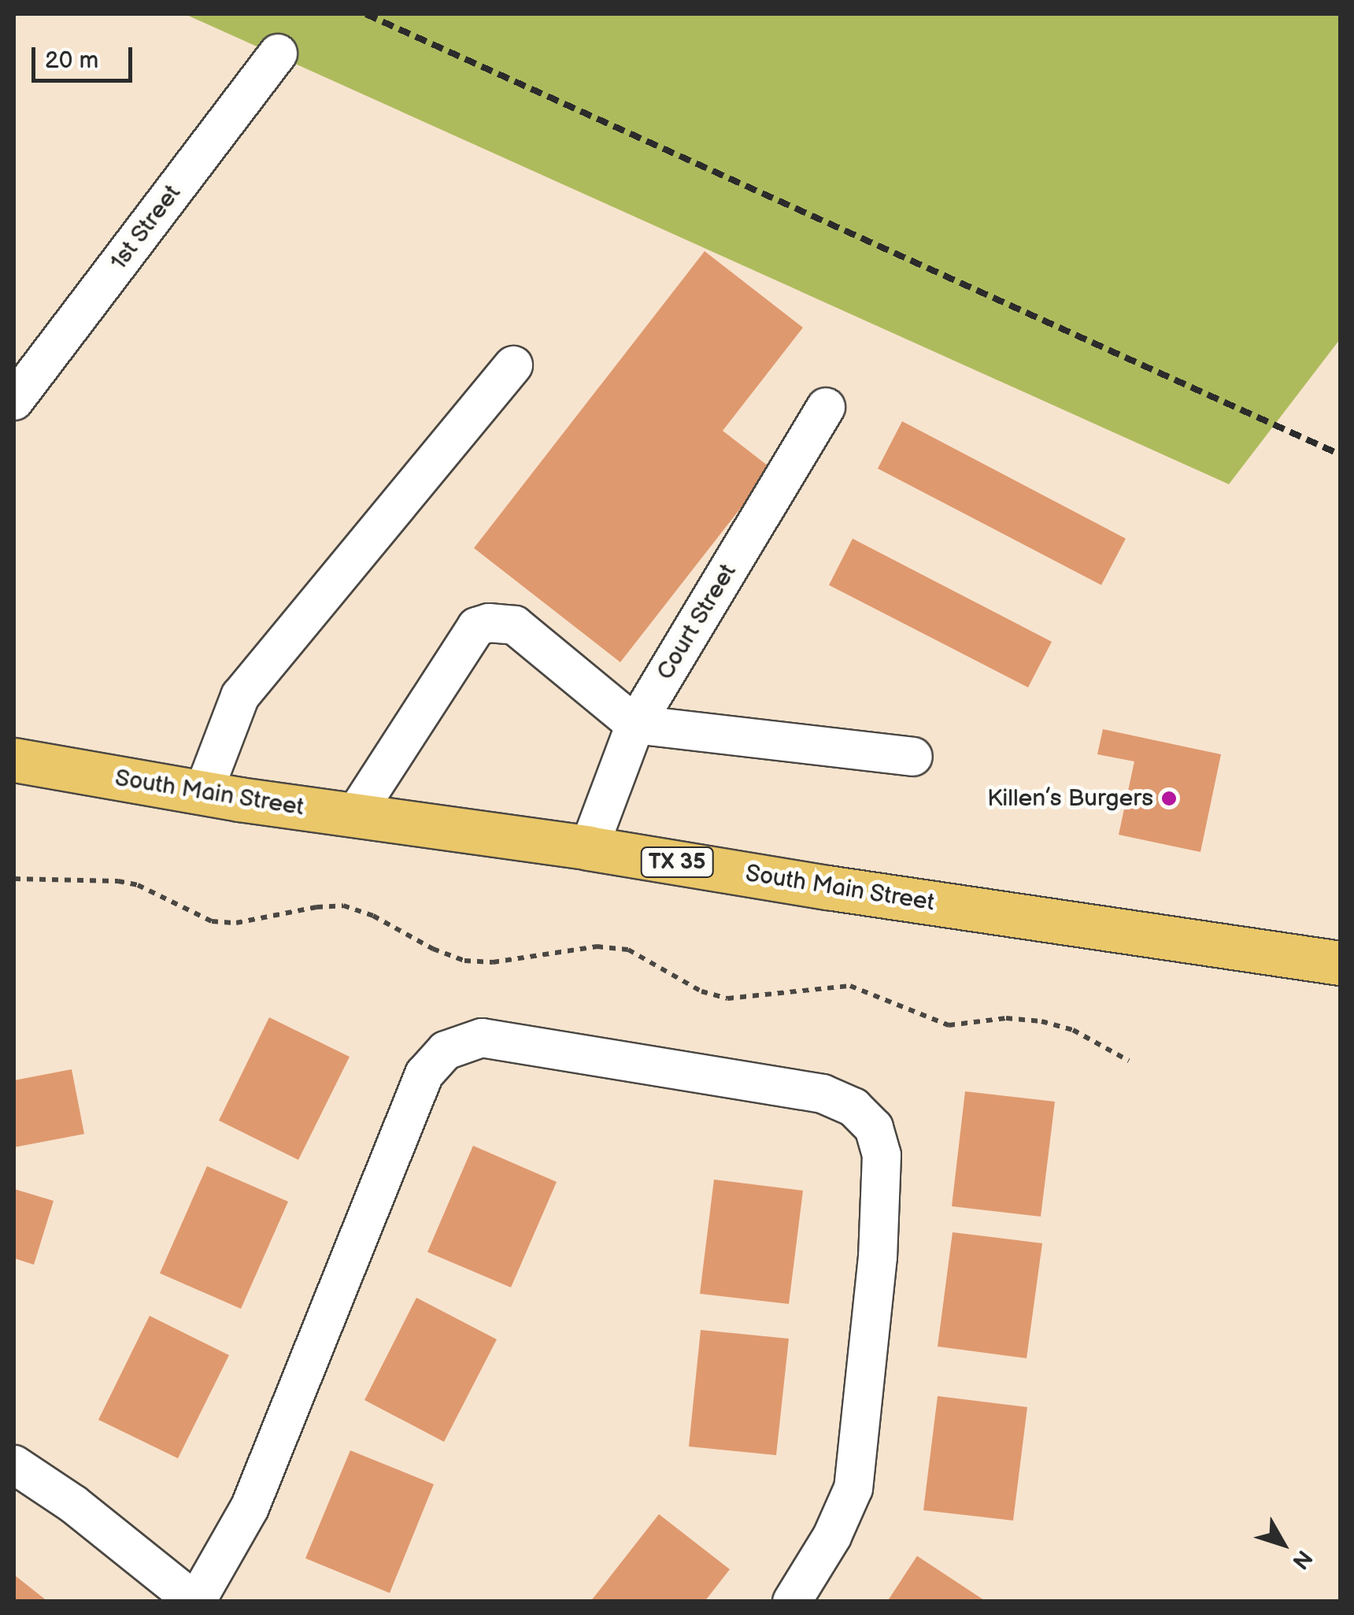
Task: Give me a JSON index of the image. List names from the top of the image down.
{
  "streets": {
    "main road": ["South Main Street", "TX 35"],
    "street": ["1st Street", "Court Street"]
  },
  "crossings": [
    ["Court Street", "South Main Street"]
  ],
  "places": ["Killen’s Burgers"],
  "scale_bar": "20 m",
  "north": "bottom right"
}
